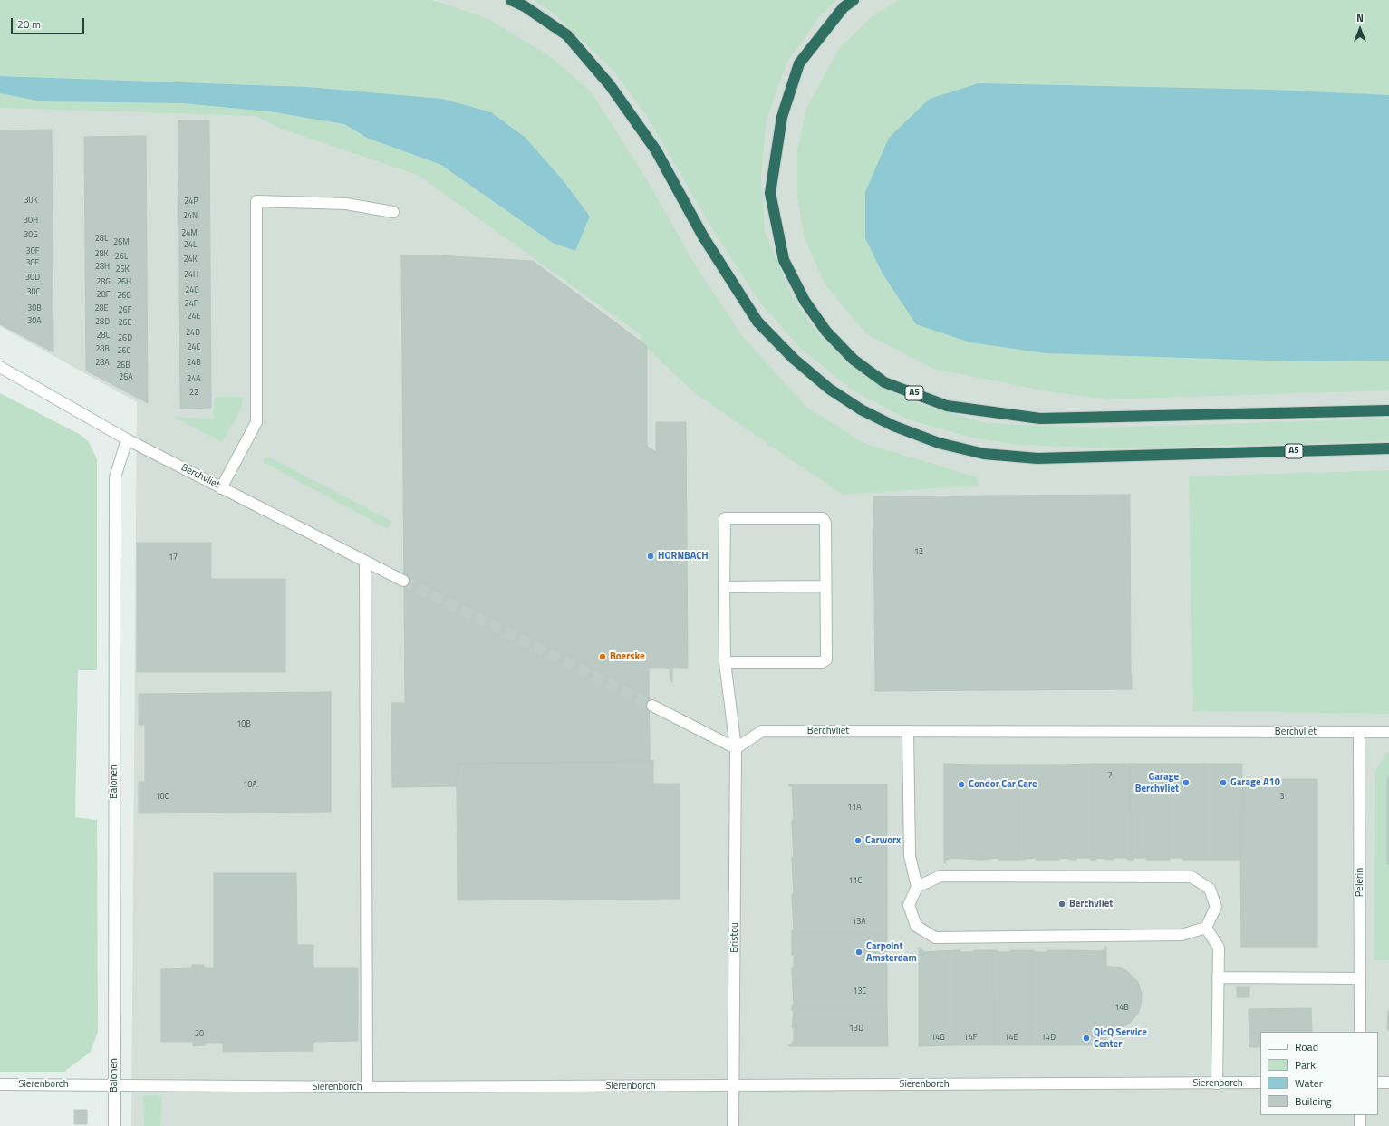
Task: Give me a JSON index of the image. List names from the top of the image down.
{
  "streets": {
    "highway": ["A5"],
    "street": [
      "Berchvliet",
      "Baionen",
      "Pelerin",
      "Bristou",
      "Sierenborch"
    ]
  },
  "crossings": [
    ["Berchvliet", "Baionen"],
    ["Berchvliet", "Pelerin"],
    ["Berchvliet", "Bristou"],
    ["Baionen", "Sierenborch"],
    ["Bristou", "Sierenborch"]
  ],
  "places": [
    "HORNBACH",
    "Boerske",
    "Garage Berchvliet",
    "Garage A10",
    "Condor Car Care",
    "Carworx",
    "Berchvliet",
    "Carpoint Amsterdam",
    "QicQ Service Center"
  ],
  "house_numbers": [
    "30K",
    "24P",
    "24N",
    "30H",
    "24M",
    "30G",
    "28L",
    "26M",
    "24L",
    "30F",
    "28K",
    "26L",
    "24K",
    "30E",
    "28H",
    "26K",
    "24H",
    "30D",
    "28G",
    "26H",
    "24G",
    "30C",
    "28F",
    "26G",
    "24F",
    "30B",
    "28E",
    "26F",
    "24E",
    "30A",
    "28D",
    "26E",
    "24D",
    "28C",
    "26D",
    "24C",
    "28B",
    "26C",
    "28A",
    "24B",
    "26B",
    "26A",
    "24A",
    "22",
    "12",
    "17",
    "10B",
    "7",
    "10A",
    "10C",
    "3",
    "11A",
    "11C",
    "13A",
    "13C",
    "14B",
    "13D",
    "20",
    "14G",
    "14F",
    "14E",
    "14D"
  ],
  "legend": [
    "Road",
    "Park",
    "Water",
    "Building"
  ],
  "scale_bar": "20 m",
  "north": "top"
}
